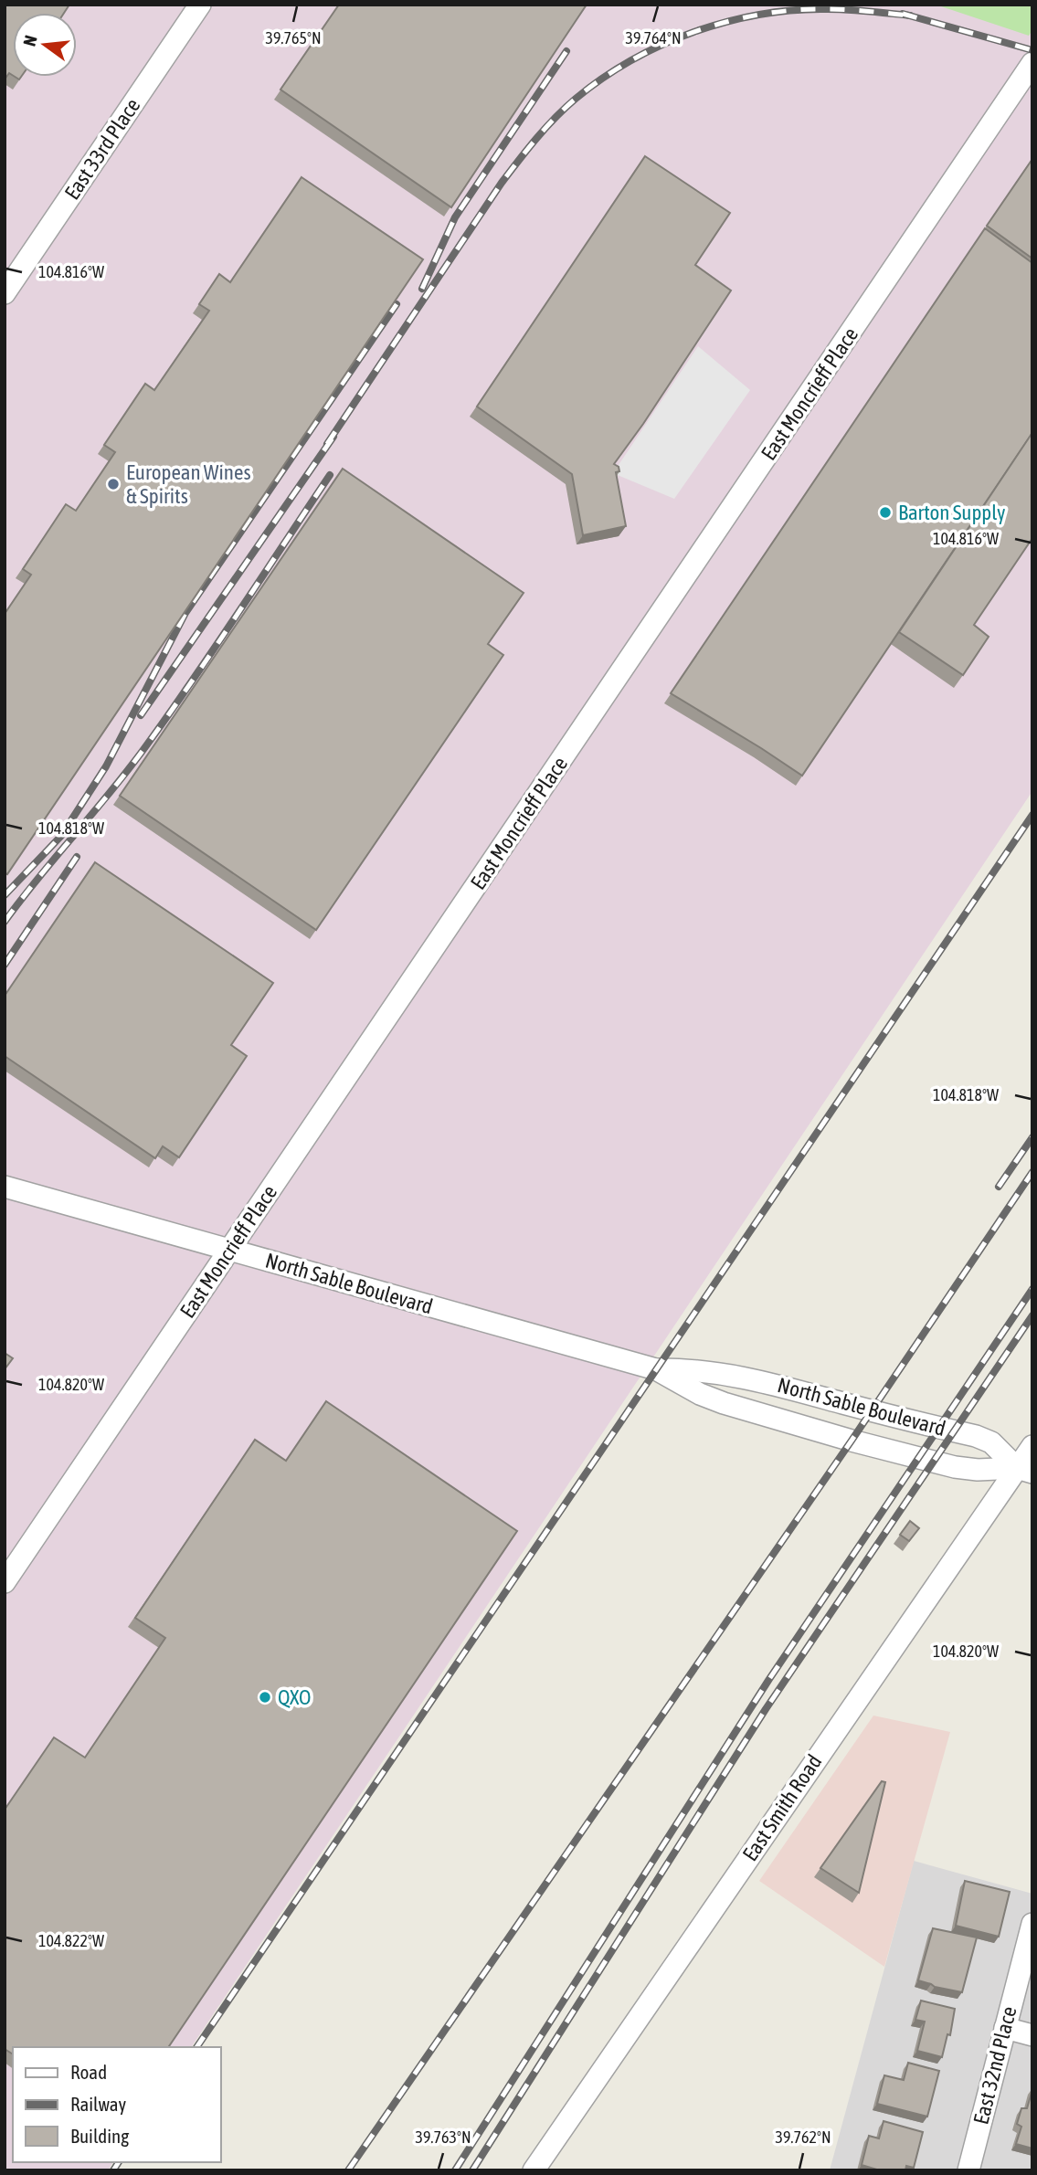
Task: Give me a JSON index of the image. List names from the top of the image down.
{
  "streets": {
    "street": [
      "East 33rd Place",
      "East Moncrieff Place",
      "North Sable Boulevard",
      "East Smith Road",
      "East 32nd Place"
    ]
  },
  "crossings": [
    ["East Moncrieff Place", "North Sable Boulevard"],
    ["North Sable Boulevard", "East Smith Road"]
  ],
  "places": ["European Wines & Spirits", "Barton Supply", "QXO"],
  "legend": ["Road", "Railway", "Building"],
  "north": "left",
  "coordinates": [
    "39.765°N",
    "39.764°N",
    "104.816°W",
    "104.818°W",
    "104.820°W",
    "104.822°W",
    "39.763°N",
    "39.762°N"
  ]
}
